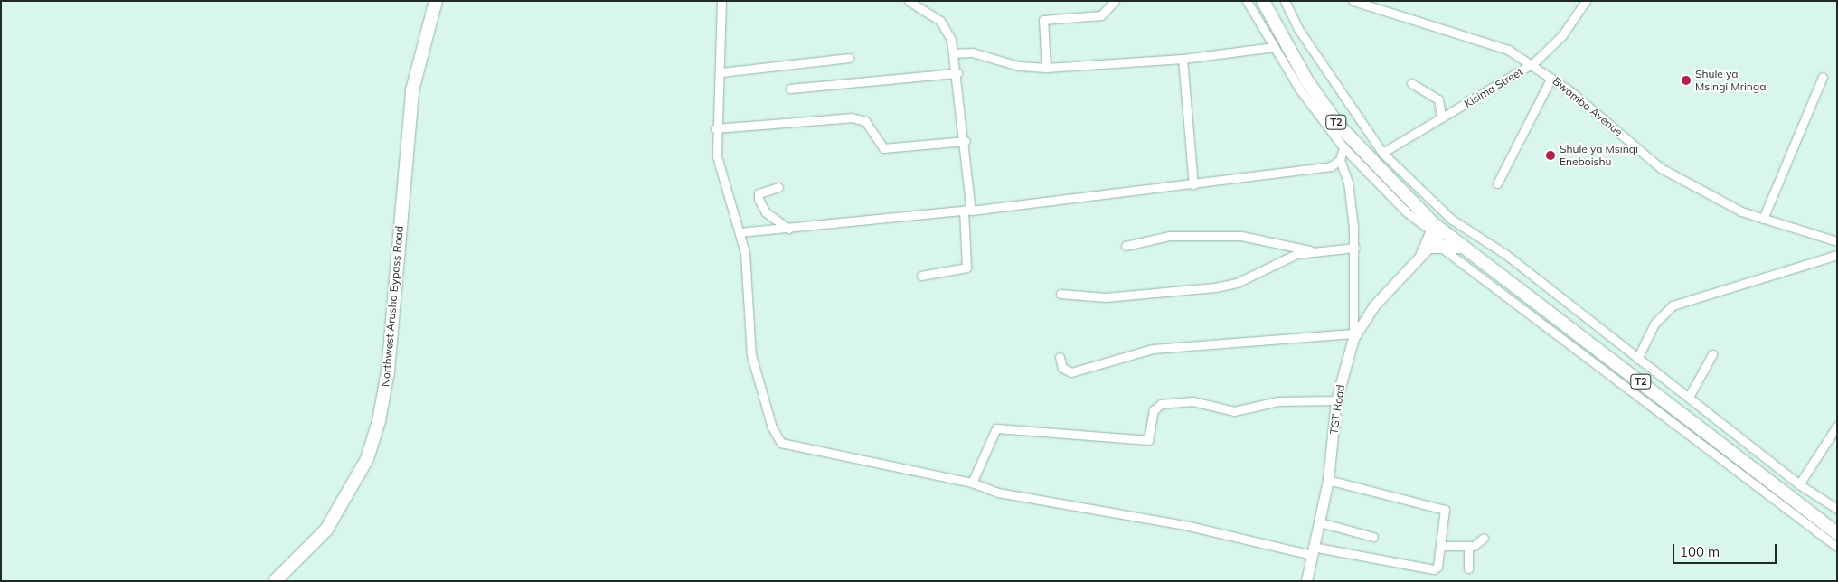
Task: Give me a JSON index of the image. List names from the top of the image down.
{
  "streets": {
    "main road": ["T2", "Northwest Arusha Bypass Road"],
    "street": ["Kisima Street", "Bwambo Avenue", "TGT Road"]
  },
  "crossings": [
    ["Kisima Street", "Bwambo Avenue"],
    ["T2", "TGT Road"]
  ],
  "places": ["Shule ya Msingi Mringa", "Shule ya Msingi Eneboishu"],
  "scale_bar": "100 m"
}
